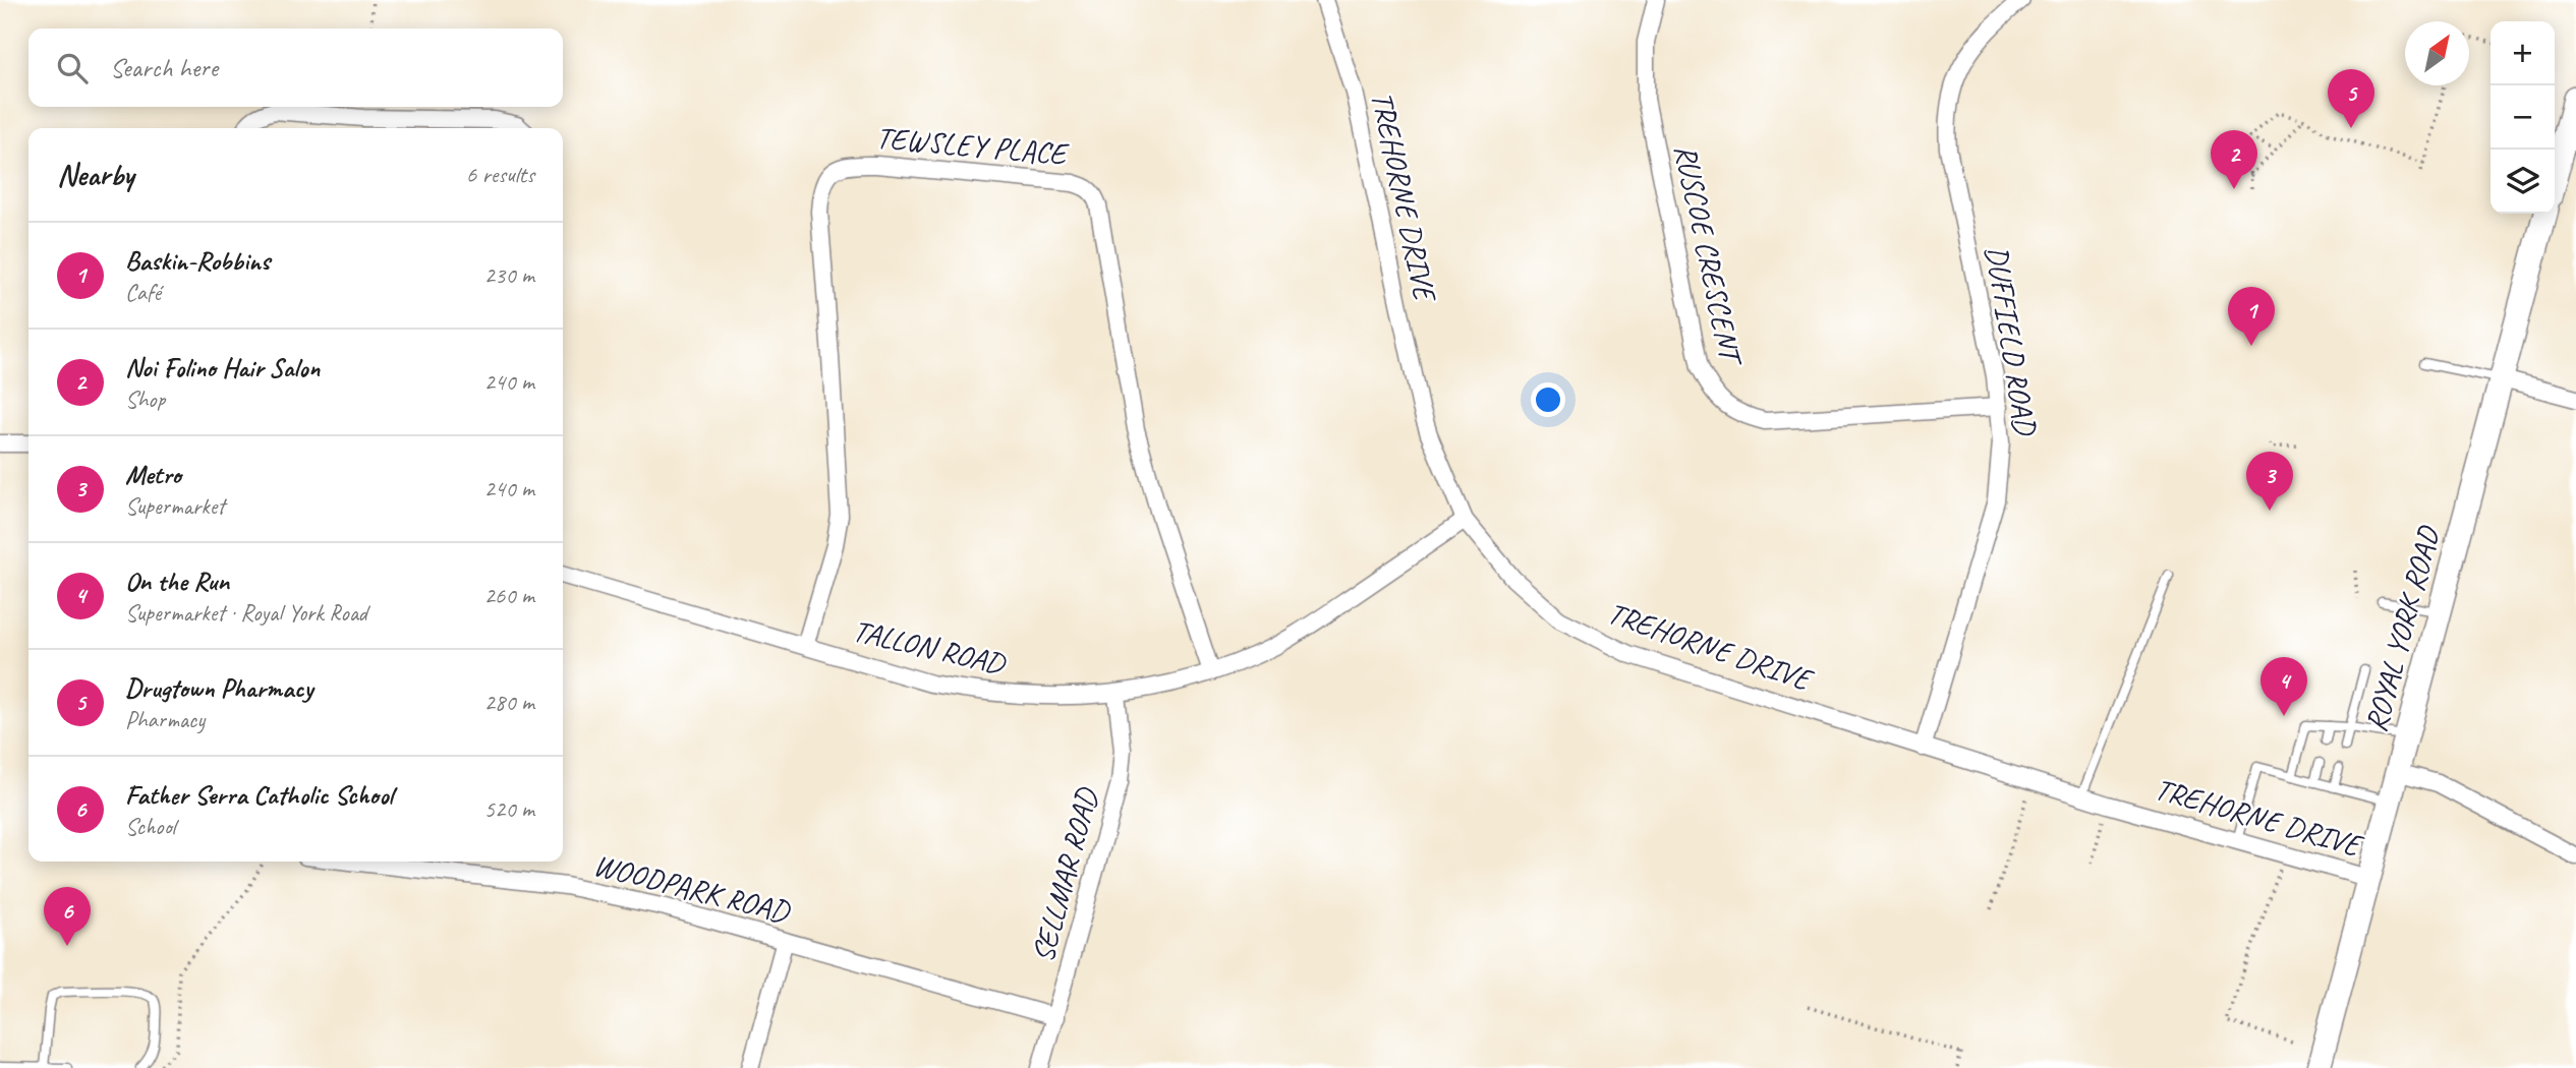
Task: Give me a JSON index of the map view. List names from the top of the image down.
{
  "streets": {
    "main road": ["ROYAL YORK ROAD"],
    "street": [
      "TEWSLEY PLACE",
      "TREHORNE DRIVE",
      "RUSCOE CRESCENT",
      "DUFFIELD ROAD",
      "TALLON ROAD",
      "SELLMAR ROAD",
      "WOODPARK ROAD"
    ]
  },
  "crossings": [
    ["TEWSLEY PLACE", "TALLON ROAD"],
    ["TREHORNE DRIVE", "DUFFIELD ROAD"],
    ["TREHORNE DRIVE", "ROYAL YORK ROAD"],
    ["TREHORNE DRIVE", "TALLON ROAD"],
    ["RUSCOE CRESCENT", "DUFFIELD ROAD"],
    ["TALLON ROAD", "SELLMAR ROAD"],
    ["SELLMAR ROAD", "WOODPARK ROAD"]
  ],
  "north": "top right",
  "page": {
    "map_buttons": ["+", "−"],
    "search": "Search here",
    "pins": [
      "5",
      "2",
      "1",
      "3",
      "4",
      "6"
    ],
    "heading": ["Nearby", "6 results"],
    "list": [
      {
        "mark": "1",
        "name": "Baskin-Robbins",
        "note": "Café",
        "value": "230 m"
      },
      {
        "mark": "2",
        "name": "Noi Folino Hair Salon",
        "note": "Shop",
        "value": "240 m"
      },
      {
        "mark": "3",
        "name": "Metro",
        "note": "Supermarket",
        "value": "240 m"
      },
      {
        "mark": "4",
        "name": "On the Run",
        "note": "Supermarket · Royal York Road",
        "value": "260 m"
      },
      {
        "mark": "5",
        "name": "Drugtown Pharmacy",
        "note": "Pharmacy",
        "value": "280 m"
      },
      {
        "mark": "6",
        "name": "Father Serra Catholic School",
        "note": "School",
        "value": "520 m"
      }
    ]
  }
}
